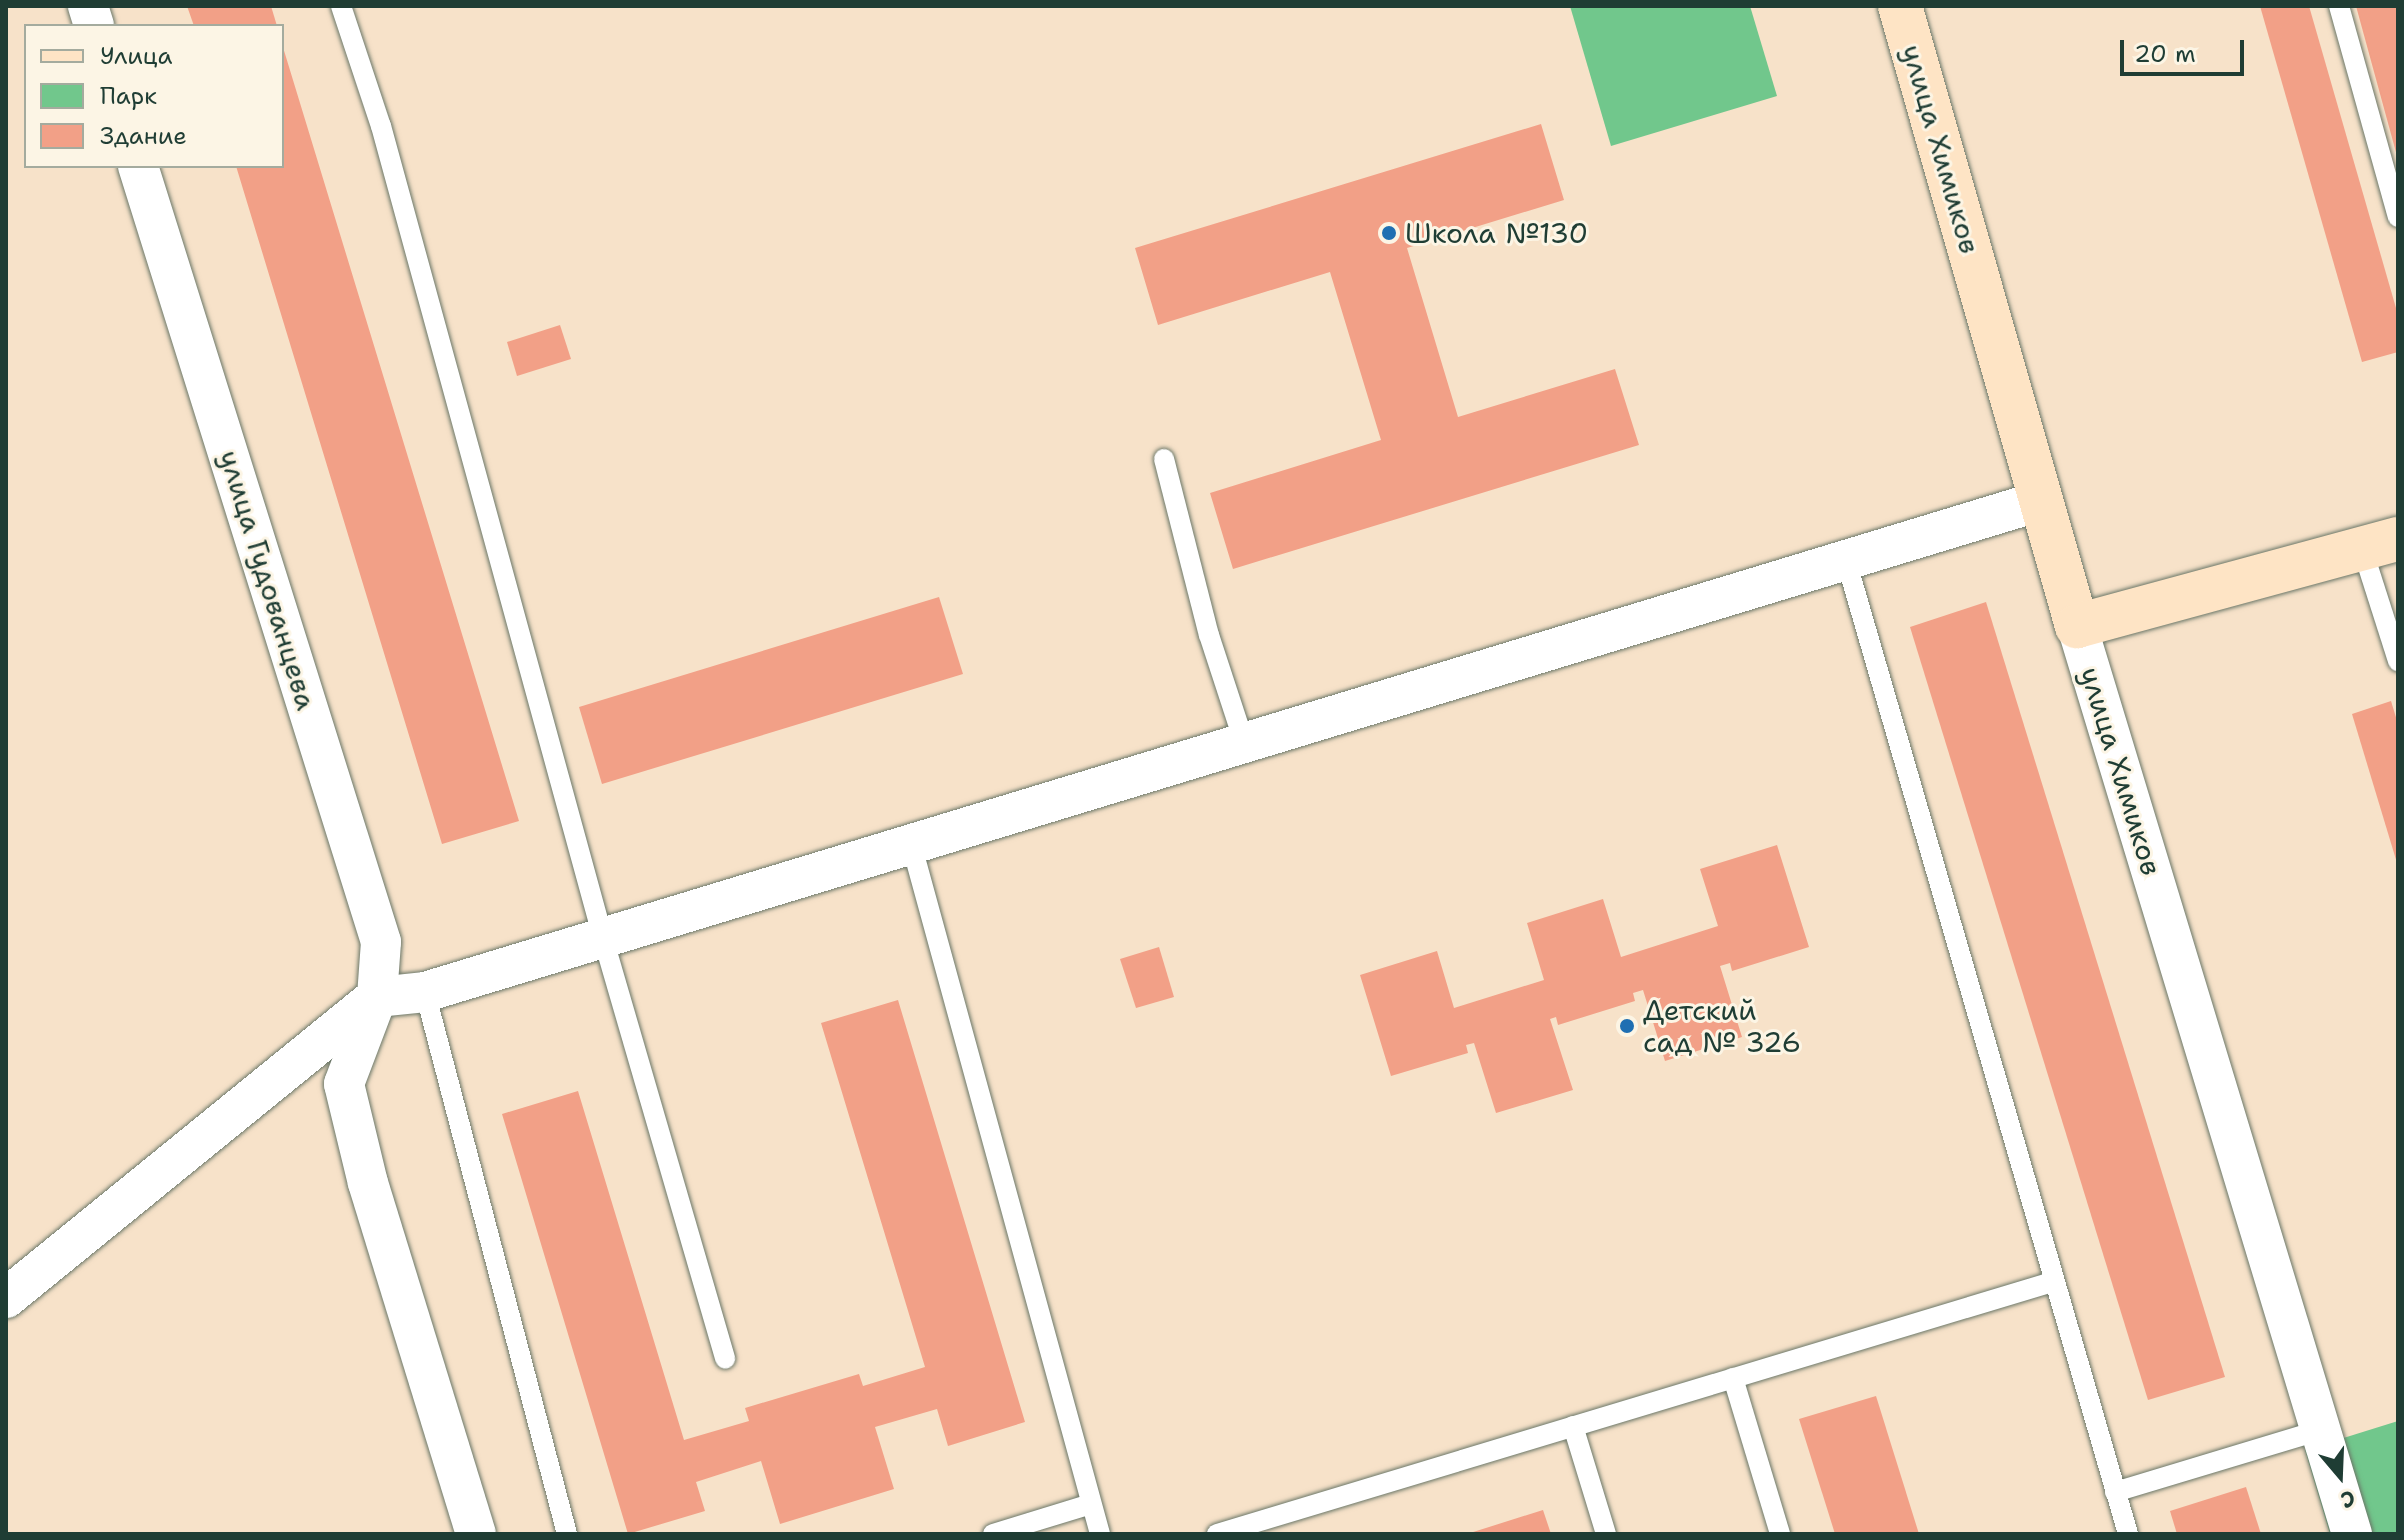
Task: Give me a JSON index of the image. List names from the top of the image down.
{
  "streets": {
    "street": ["улица Химиков", "улица Гудованцева"]
  },
  "places": ["Школа №130", "Детский сад № 326"],
  "legend": ["Улица", "Парк", "Здание"],
  "scale_bar": "20 m",
  "north": "bottom"
}
